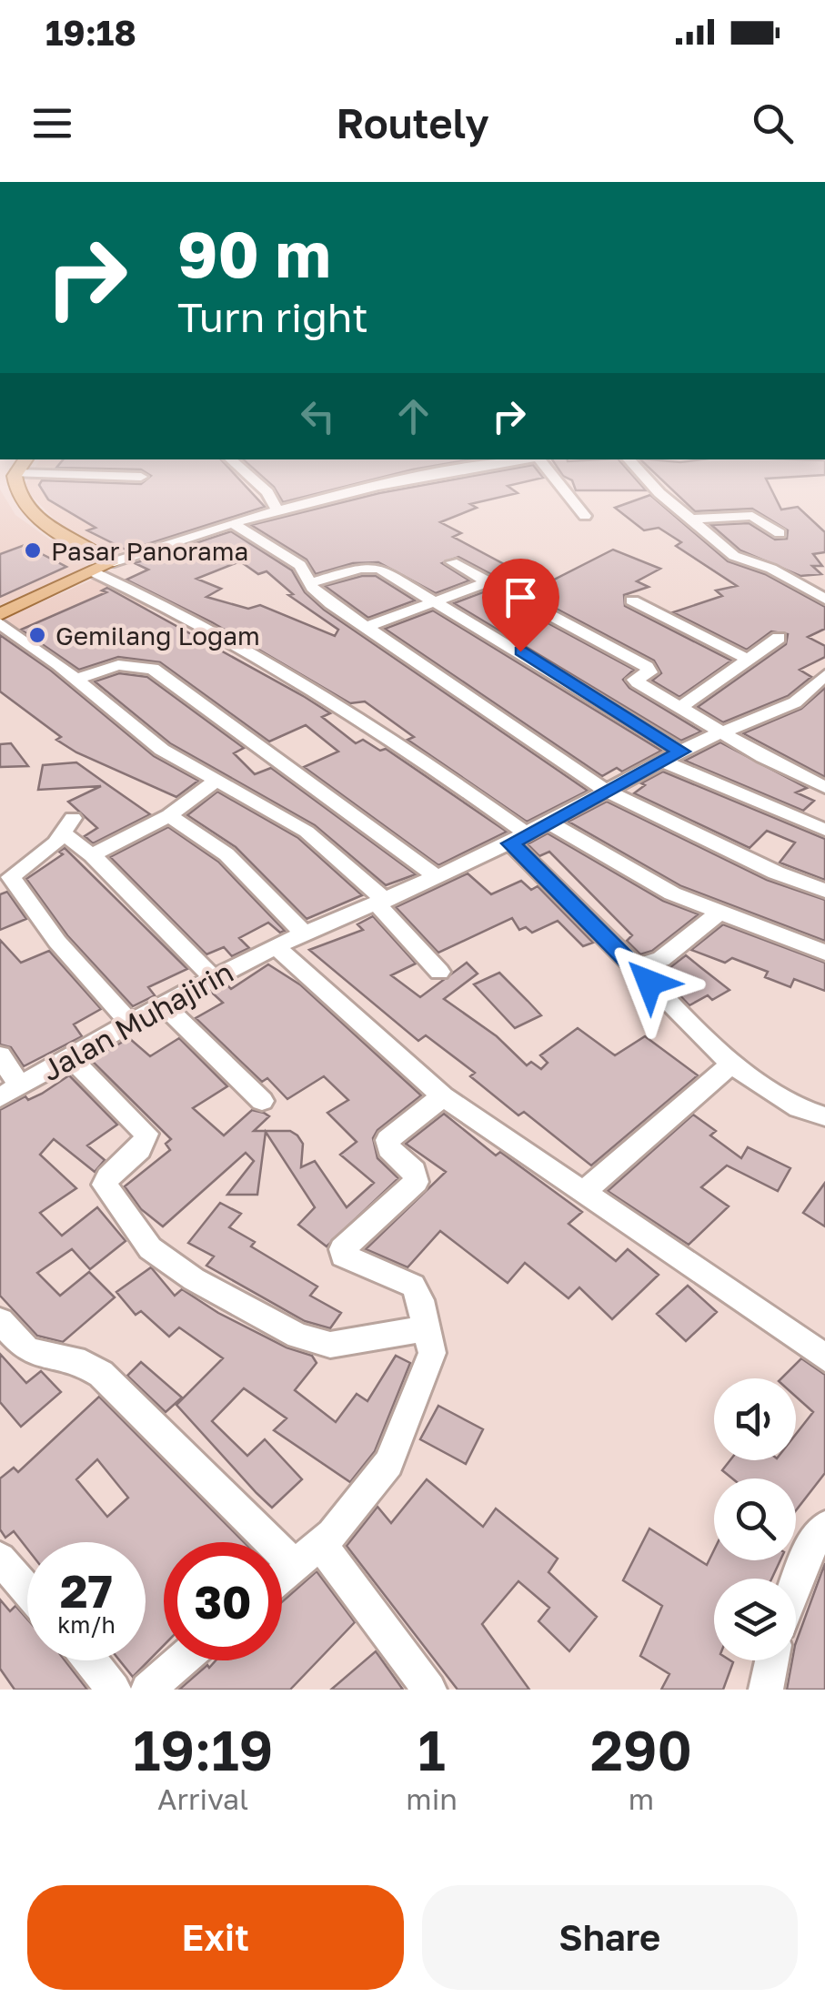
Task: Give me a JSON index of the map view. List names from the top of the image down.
{
  "streets": {
    "street": ["Jalan Muhajirin"]
  },
  "places": ["Pasar Panorama", "Gemilang Logam"],
  "page": {
    "status": "19:18",
    "header": "Routely",
    "turn": ["90 m", "Turn right"],
    "speed": "27 km/h",
    "limit": "30",
    "eta": [
      "19:19",
      "Arrival",
      "1",
      "min",
      "290",
      "m"
    ],
    "buttons": ["Exit", "Share"]
  }
}
